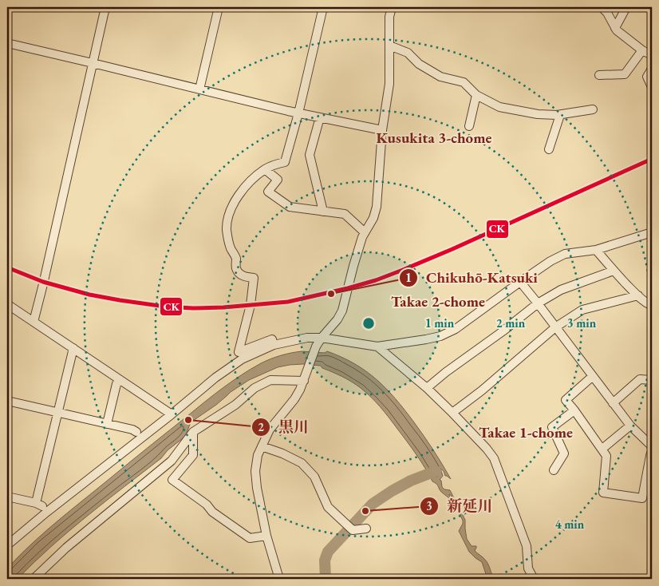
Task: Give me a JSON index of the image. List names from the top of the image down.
{
  "districts": ["Kusukita 3-chome", "Takae 2-chome", "Takae 1-chome"],
  "places": ["Chikuhō-Katsuki", "黒川", "新延川"],
  "lines": ["transit line CK"],
  "rings": [
    "1 min",
    "2 min",
    "3 min",
    "4 min"
  ]
}
